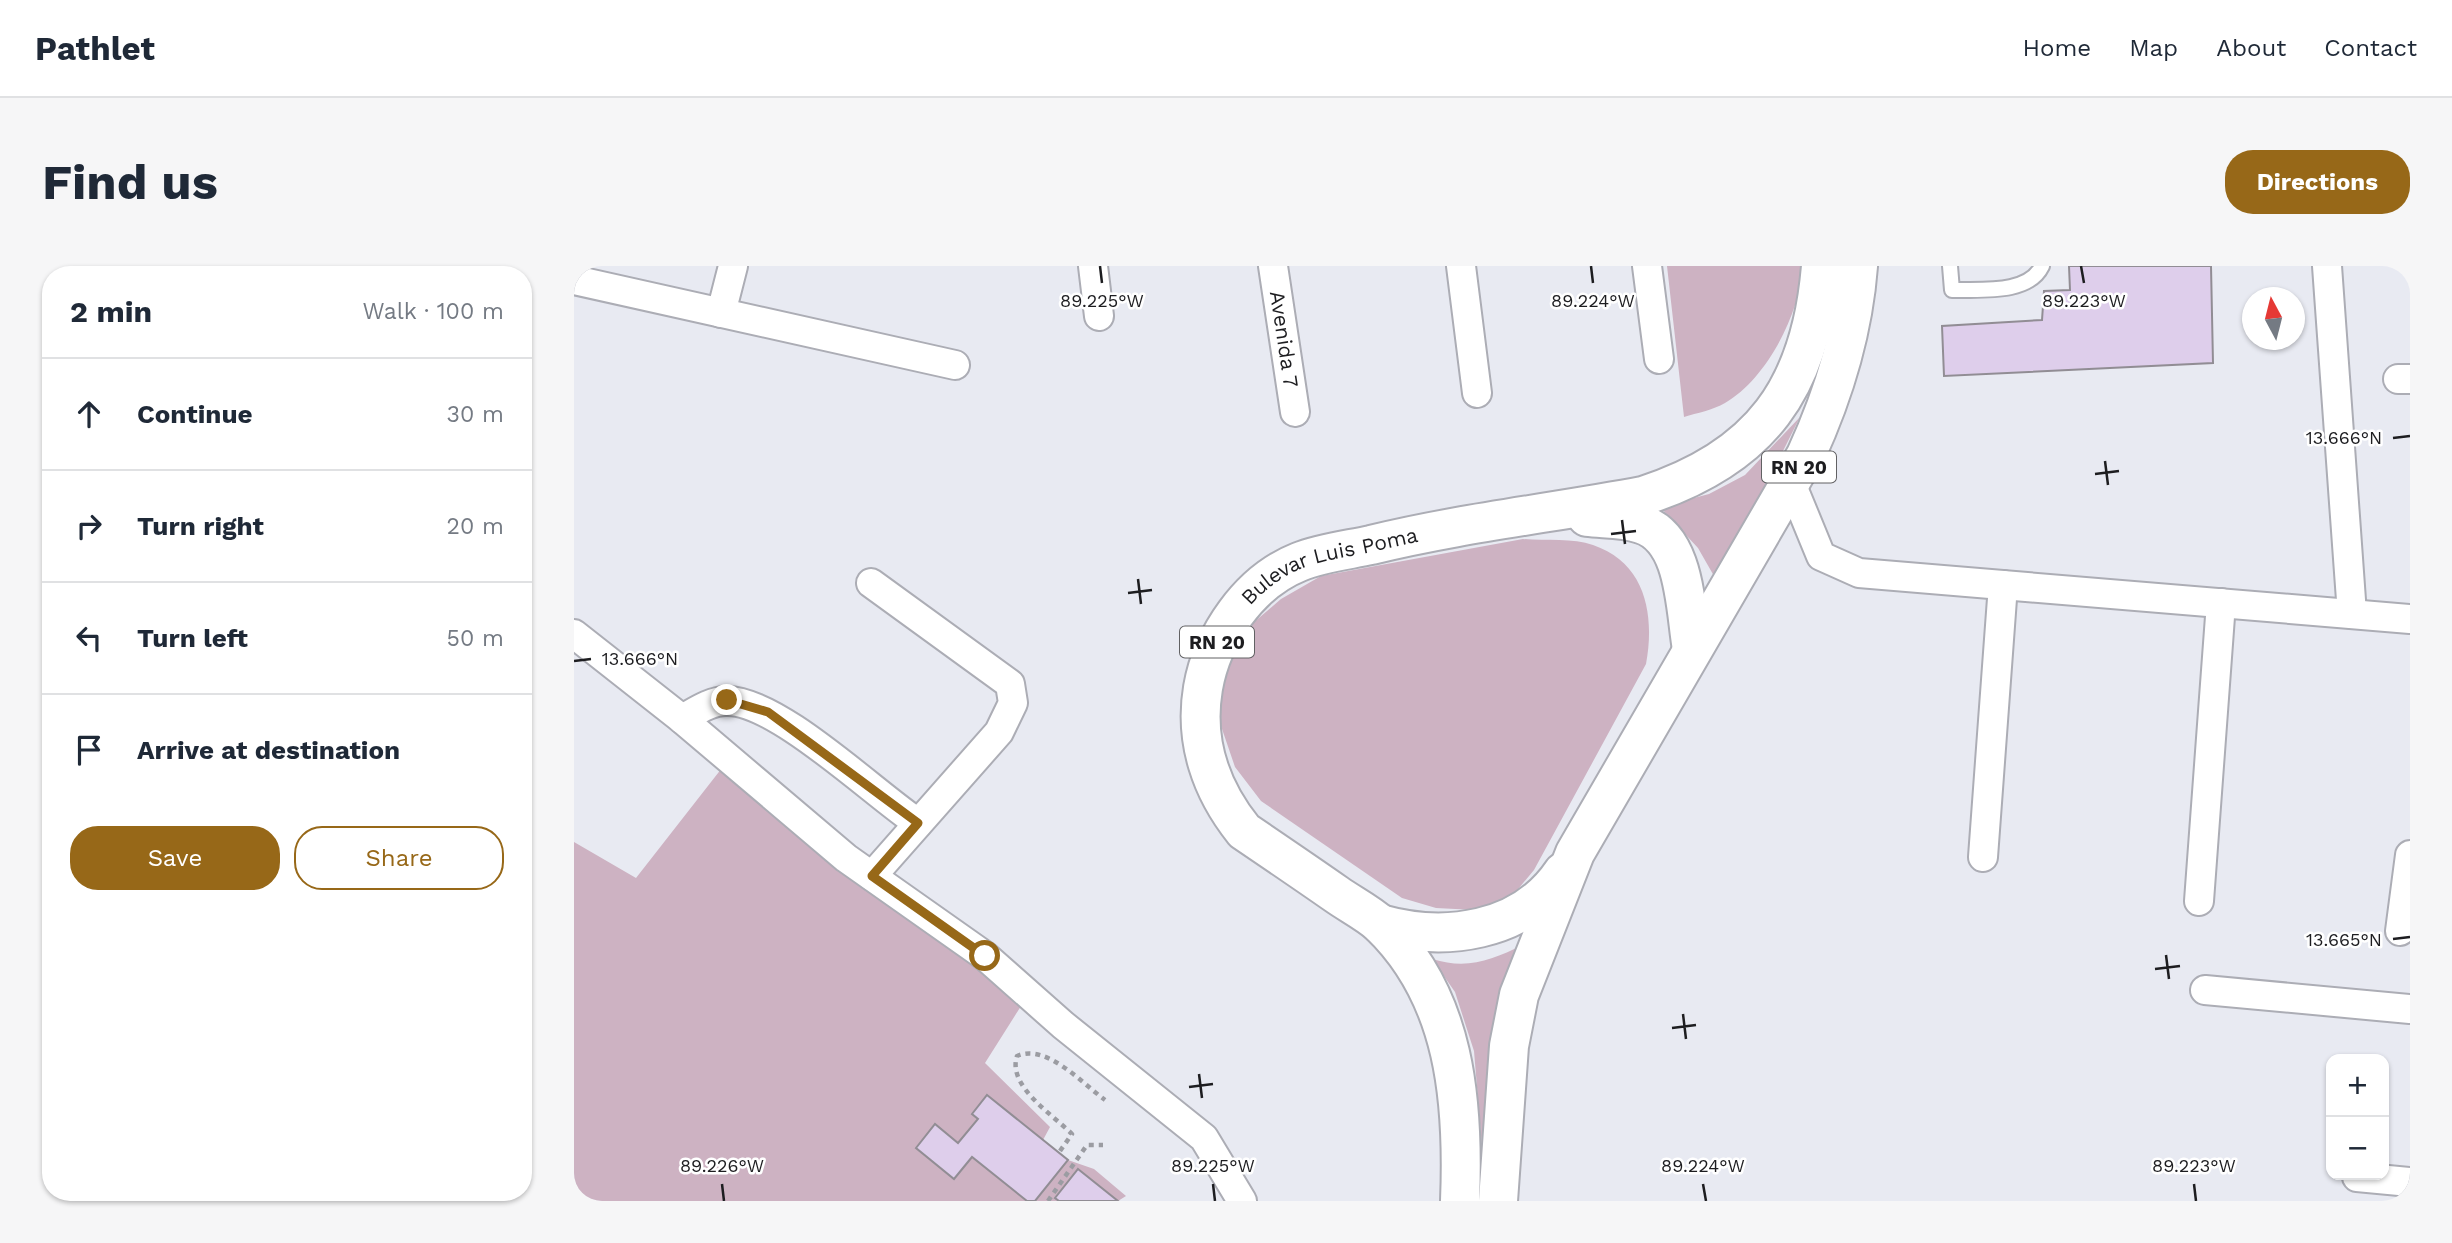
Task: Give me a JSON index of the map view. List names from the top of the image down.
{
  "streets": {
    "highway": ["RN 20", "Bulevar Luis Poma"],
    "street": ["Avenida 7"]
  },
  "crossings": [
    ["RN 20", "Bulevar Luis Poma"]
  ],
  "north": "top",
  "page": {
    "header": "Pathlet",
    "nav": [
      "Home",
      "Map",
      "About",
      "Contact"
    ],
    "buttons": [
      "Directions",
      ["Save", "Share"]
    ],
    "title": "Find us",
    "heading": ["2 min", "Walk · 100 m"],
    "list": [
      ["Continue", "30 m"],
      ["Turn right", "20 m"],
      ["Turn left", "50 m"],
      "Arrive at destination"
    ],
    "map_buttons": ["+", "−"]
  },
  "coordinates": [
    "89.225°W",
    "89.224°W",
    "89.223°W",
    "13.666°N",
    "13.665°N",
    "89.226°W"
  ]
}
